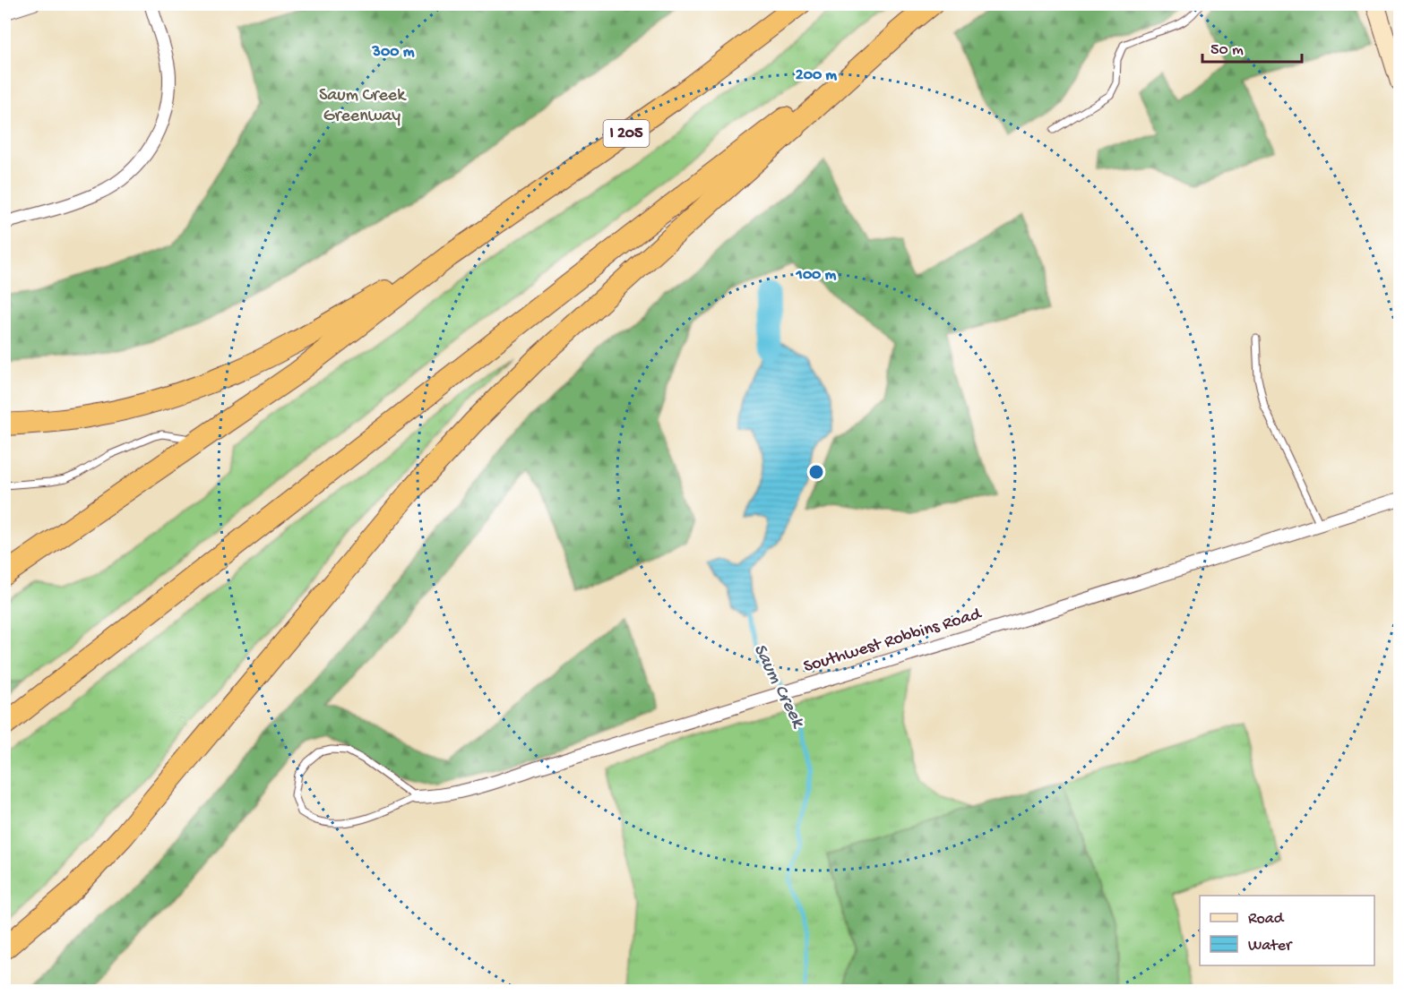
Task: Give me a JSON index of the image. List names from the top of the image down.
{
  "streets": {
    "highway": ["I 205"],
    "street": ["Southwest Robbins Road"]
  },
  "water": ["Saum Creek"],
  "parks": ["Saum Creek Greenway"],
  "legend": ["Road", "Water"],
  "scale_bar": "50 m",
  "rings": ["300 m", "200 m", "100 m"]
}
